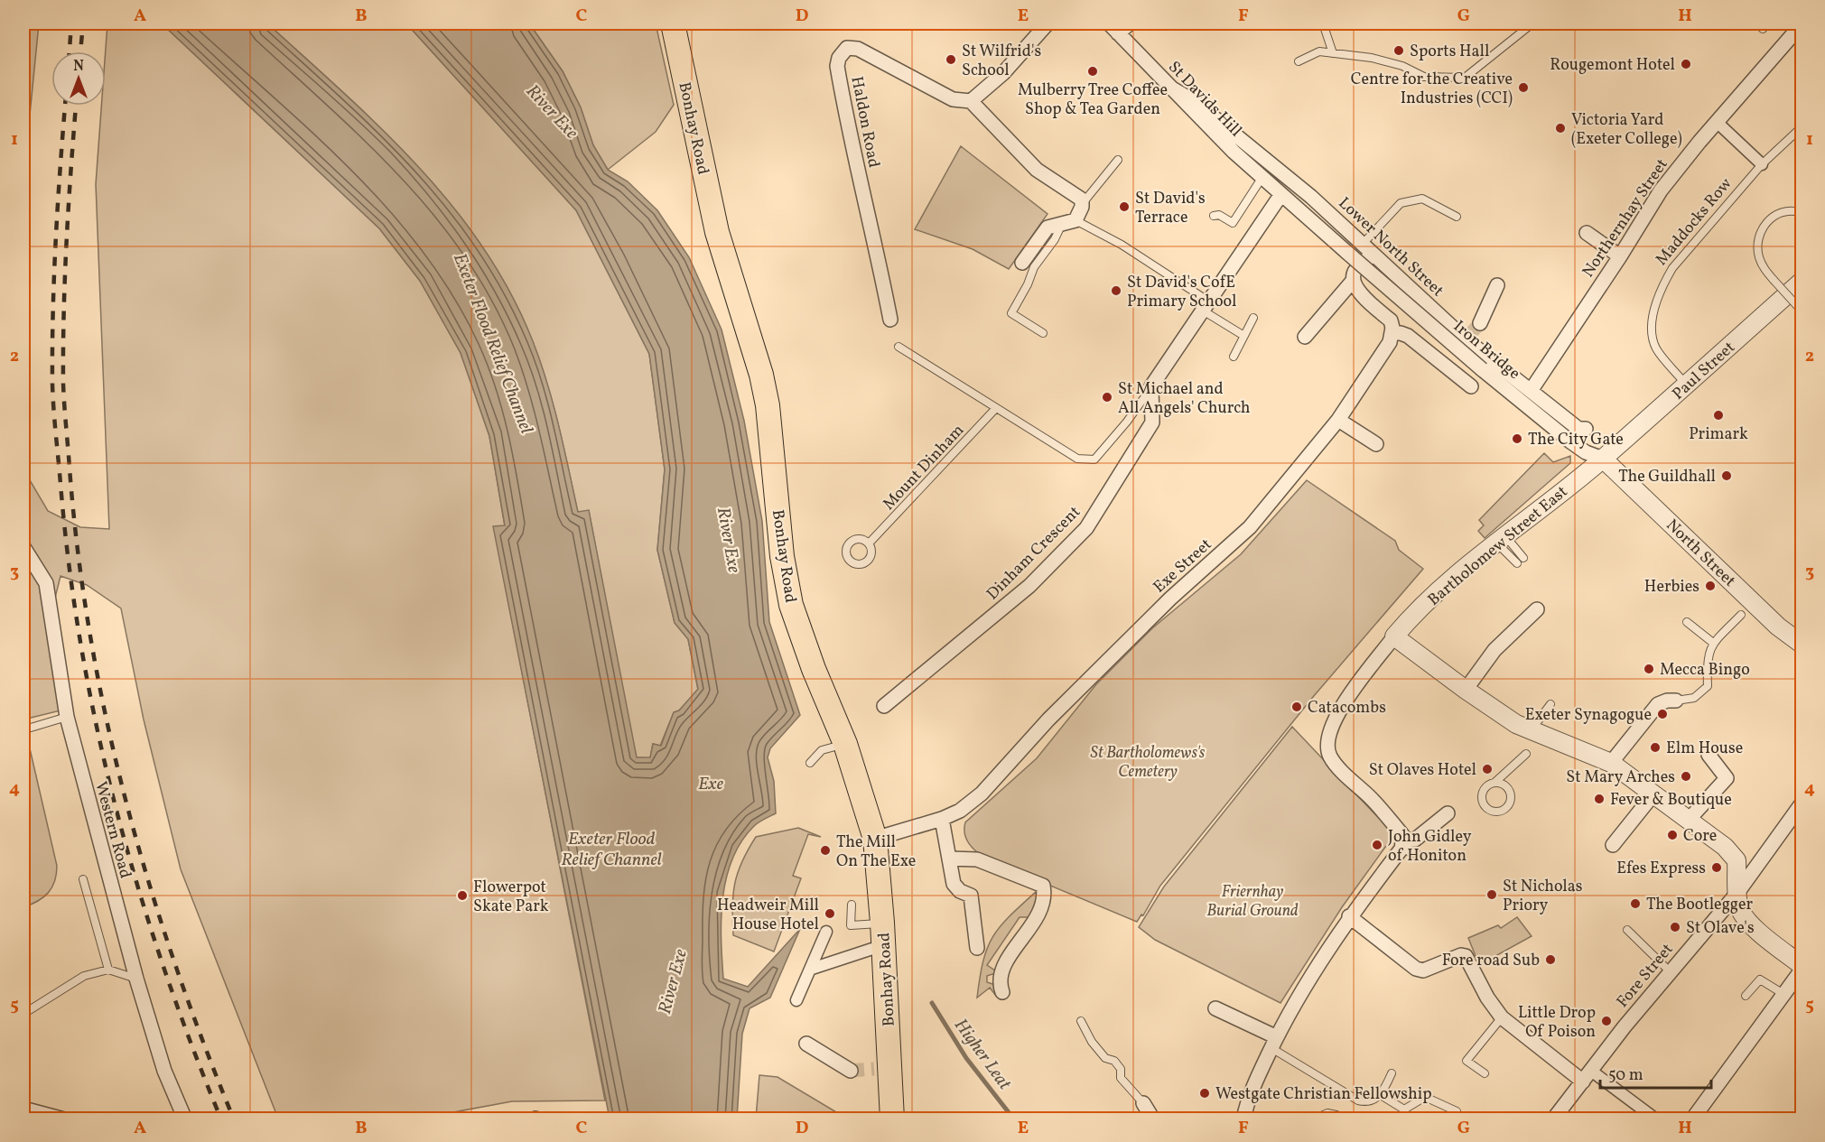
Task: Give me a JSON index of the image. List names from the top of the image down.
{
  "streets": {
    "highway": ["Bonhay Road"],
    "street": [
      "St Davids Hill",
      "Haldon Road",
      "Northernhay Street",
      "Lower North Street",
      "Iron Bridge",
      "Paul Street",
      "Bartholomew Street East",
      "Dinham Crescent",
      "North Street",
      "Exe Street",
      "Western Road",
      "Fore Street"
    ],
    "lane": ["Maddocks Row", "Mount Dinham"]
  },
  "crossings": [
    ["St Davids Hill", "Lower North Street"],
    ["St Davids Hill", "Iron Bridge"],
    ["Bonhay Road", "Exe Street"],
    ["Northernhay Street", "Lower North Street"],
    ["Maddocks Row", "Paul Street"],
    ["Iron Bridge", "Paul Street"],
    ["Iron Bridge", "Bartholomew Street East"],
    ["Iron Bridge", "North Street"],
    ["Paul Street", "Bartholomew Street East"],
    ["Paul Street", "North Street"],
    ["Bartholomew Street East", "North Street"]
  ],
  "water": [
    "River Exe",
    "Exeter Flood Relief Channel",
    "Exe",
    "Higher Leat"
  ],
  "parks": ["St Bartholomews's Cemetery", "Friernhay Burial Ground"],
  "places": [
    "Sports Hall",
    "St Wilfrid's School",
    "Rougemont Hotel",
    "Mulberry Tree Coffee Shop & Tea Garden",
    "Centre for the Creative Industries (CCI)",
    "Victoria Yard (Exeter College)",
    "St David's Terrace",
    "St David's CofE Primary School",
    "St Michael and All Angels' Church",
    "Primark",
    "The City Gate",
    "The Guildhall",
    "Herbies",
    "Mecca Bingo",
    "Catacombs",
    "Exeter Synagogue",
    "Elm House",
    "St Olaves Hotel",
    "St Mary Arches",
    "Fever & Boutique",
    "Core",
    "John Gidley of Honiton",
    "The Mill On The Exe",
    "Efes Express",
    "St Nicholas Priory",
    "Flowerpot Skate Park",
    "The Bootlegger",
    "Headweir Mill House Hotel",
    "St Olave's",
    "Fore road Sub",
    "Little Drop Of Poison",
    "Westgate Christian Fellowship"
  ],
  "scale_bar": "50 m",
  "north": "top",
  "grid": {
    "columns": [
      "A",
      "B",
      "C",
      "D",
      "E",
      "F",
      "G",
      "H"
    ],
    "rows": [
      "1",
      "2",
      "3",
      "4",
      "5"
    ]
  }
}
